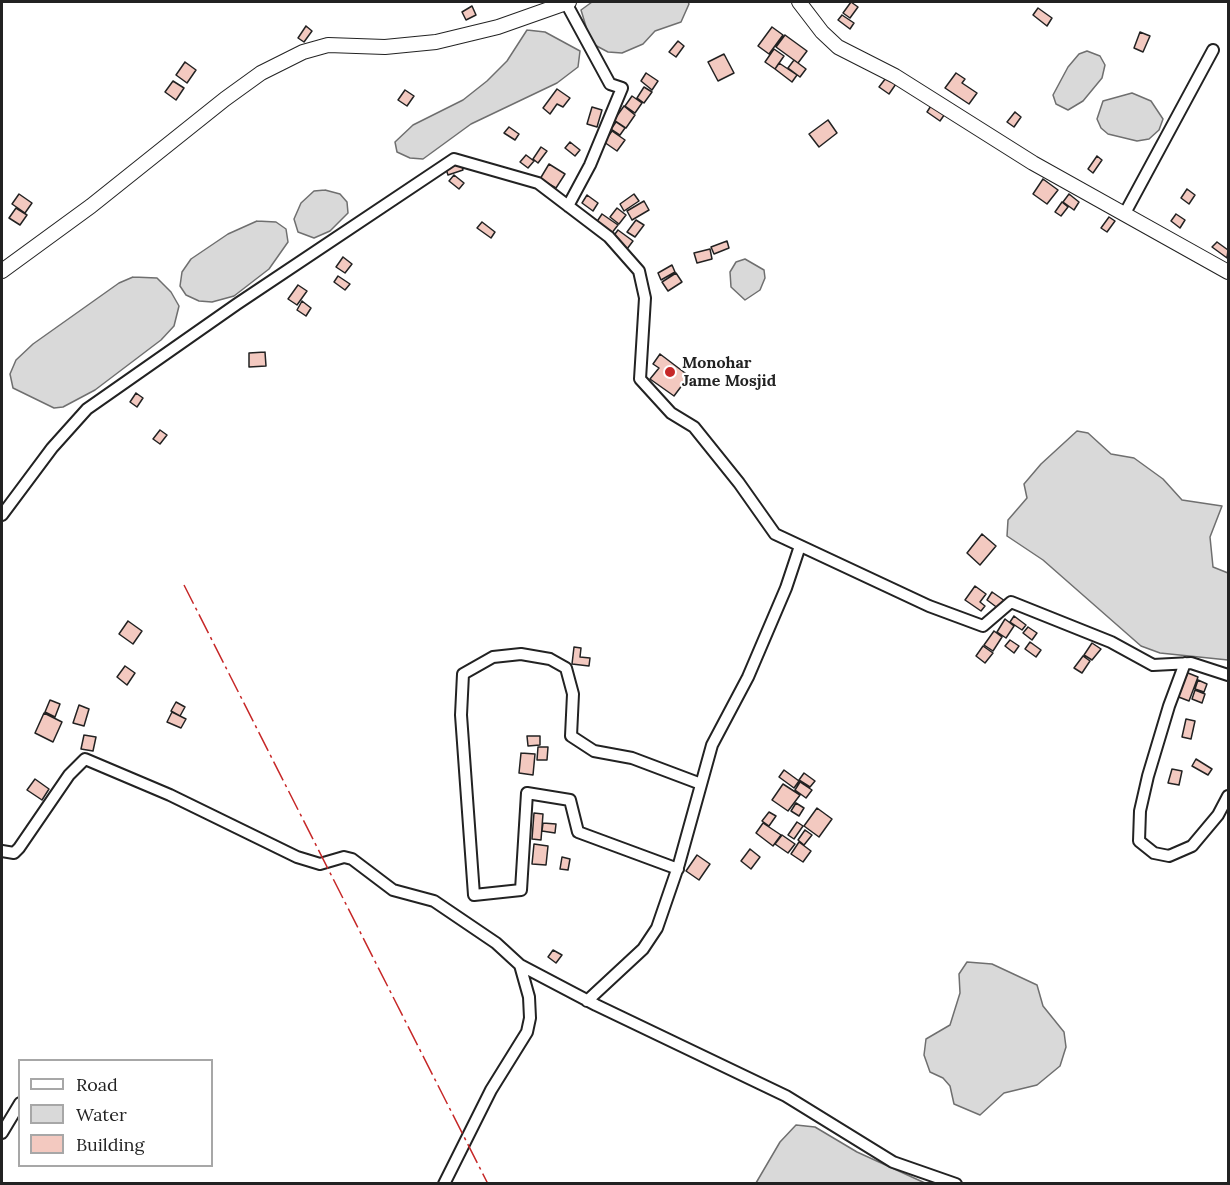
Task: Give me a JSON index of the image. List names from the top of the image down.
{
  "places": ["Monohar Jame Mosjid"],
  "legend": ["Road", "Water", "Building"]
}
